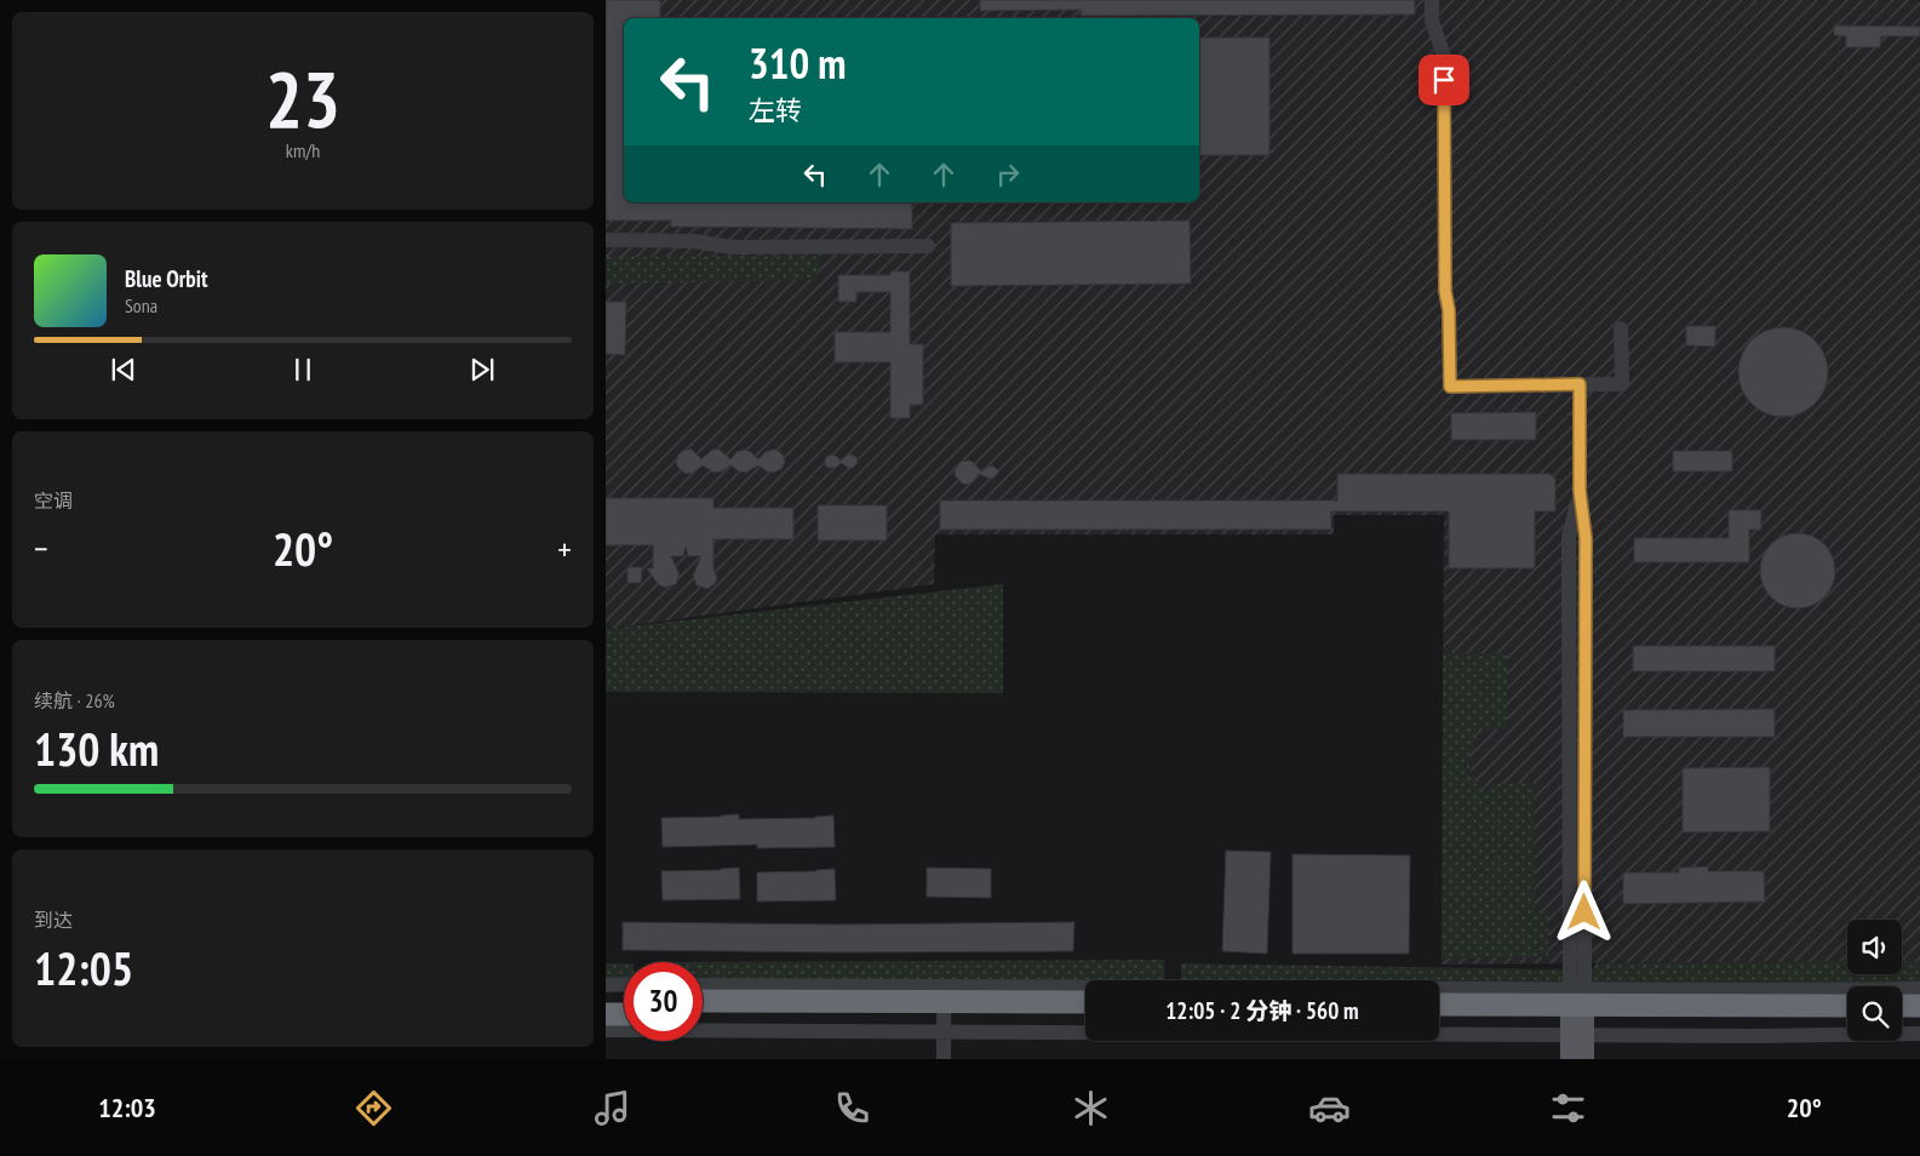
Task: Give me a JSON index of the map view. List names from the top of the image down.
{
  "page": {
    "tile": [
      ["23", "km/h"],
      "空调",
      ["续航 · 26%", "130 km"],
      ["到达", "12:05"]
    ],
    "turn": ["310 m", "左转"],
    "song": ["Blue Orbit", "Sona"],
    "heat": ["−", "20°", "+"],
    "limit": "30",
    "trip": "12:05 · 2 分钟 · 560 m",
    "tabs": ["12:03", "20°"]
  }
}
